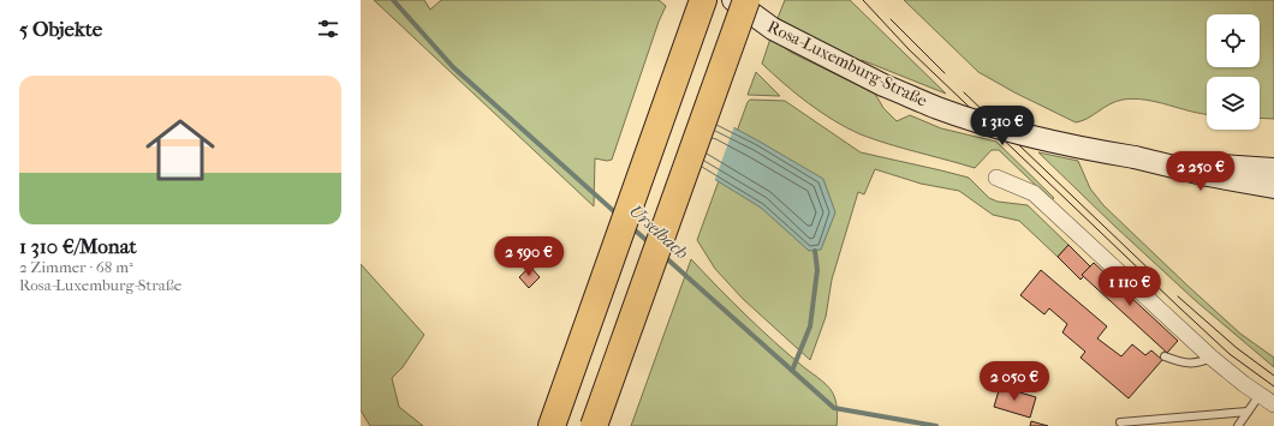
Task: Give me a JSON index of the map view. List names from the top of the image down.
{
  "streets": {
    "main road": ["Rosa-Luxemburg-Straße"]
  },
  "water": ["Urselbach"],
  "page": {
    "heading": "5 Objekte",
    "list": [
      {
        "name": "1 310 €/Monat",
        "note": "2 Zimmer · 68 m² · Rosa-Luxemburg-Straße"
      }
    ],
    "price": [
      "1 310 €",
      "2 250 €",
      "2 590 €",
      "1 110 €",
      "2 050 €"
    ]
  }
}
